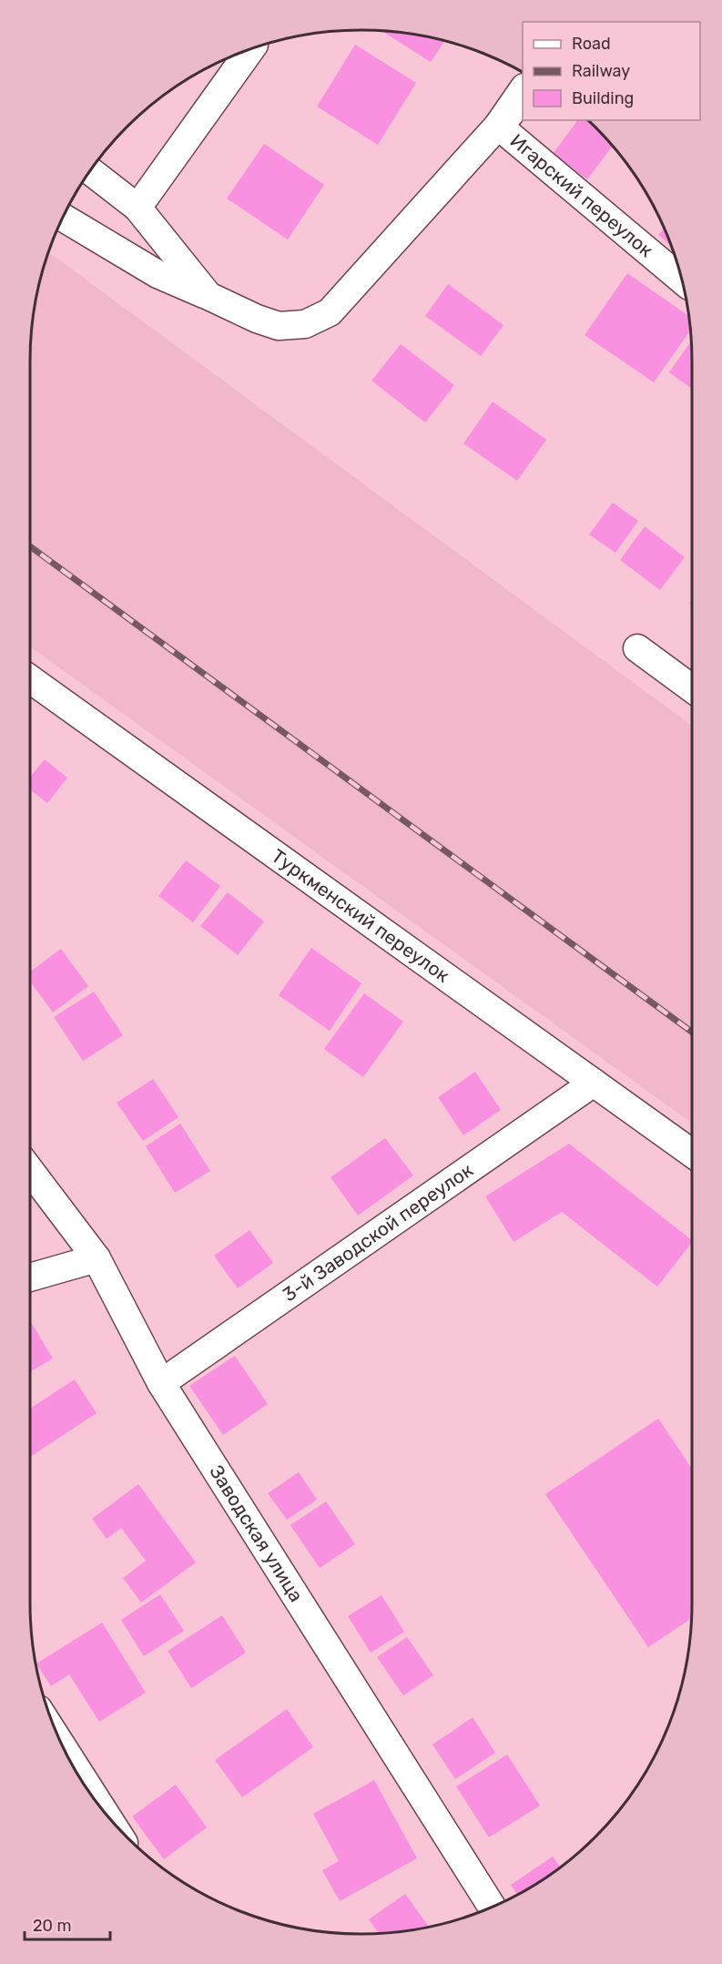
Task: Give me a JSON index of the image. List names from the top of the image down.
{
  "streets": {
    "street": [
      "Игарский переулок",
      "Туркменский переулок",
      "3-й Заводской переулок",
      "Заводская улица"
    ]
  },
  "crossings": [
    ["Туркменский переулок", "3-й Заводской переулок"],
    ["3-й Заводской переулок", "Заводская улица"]
  ],
  "legend": ["Road", "Railway", "Building"],
  "scale_bar": "20 m"
}
